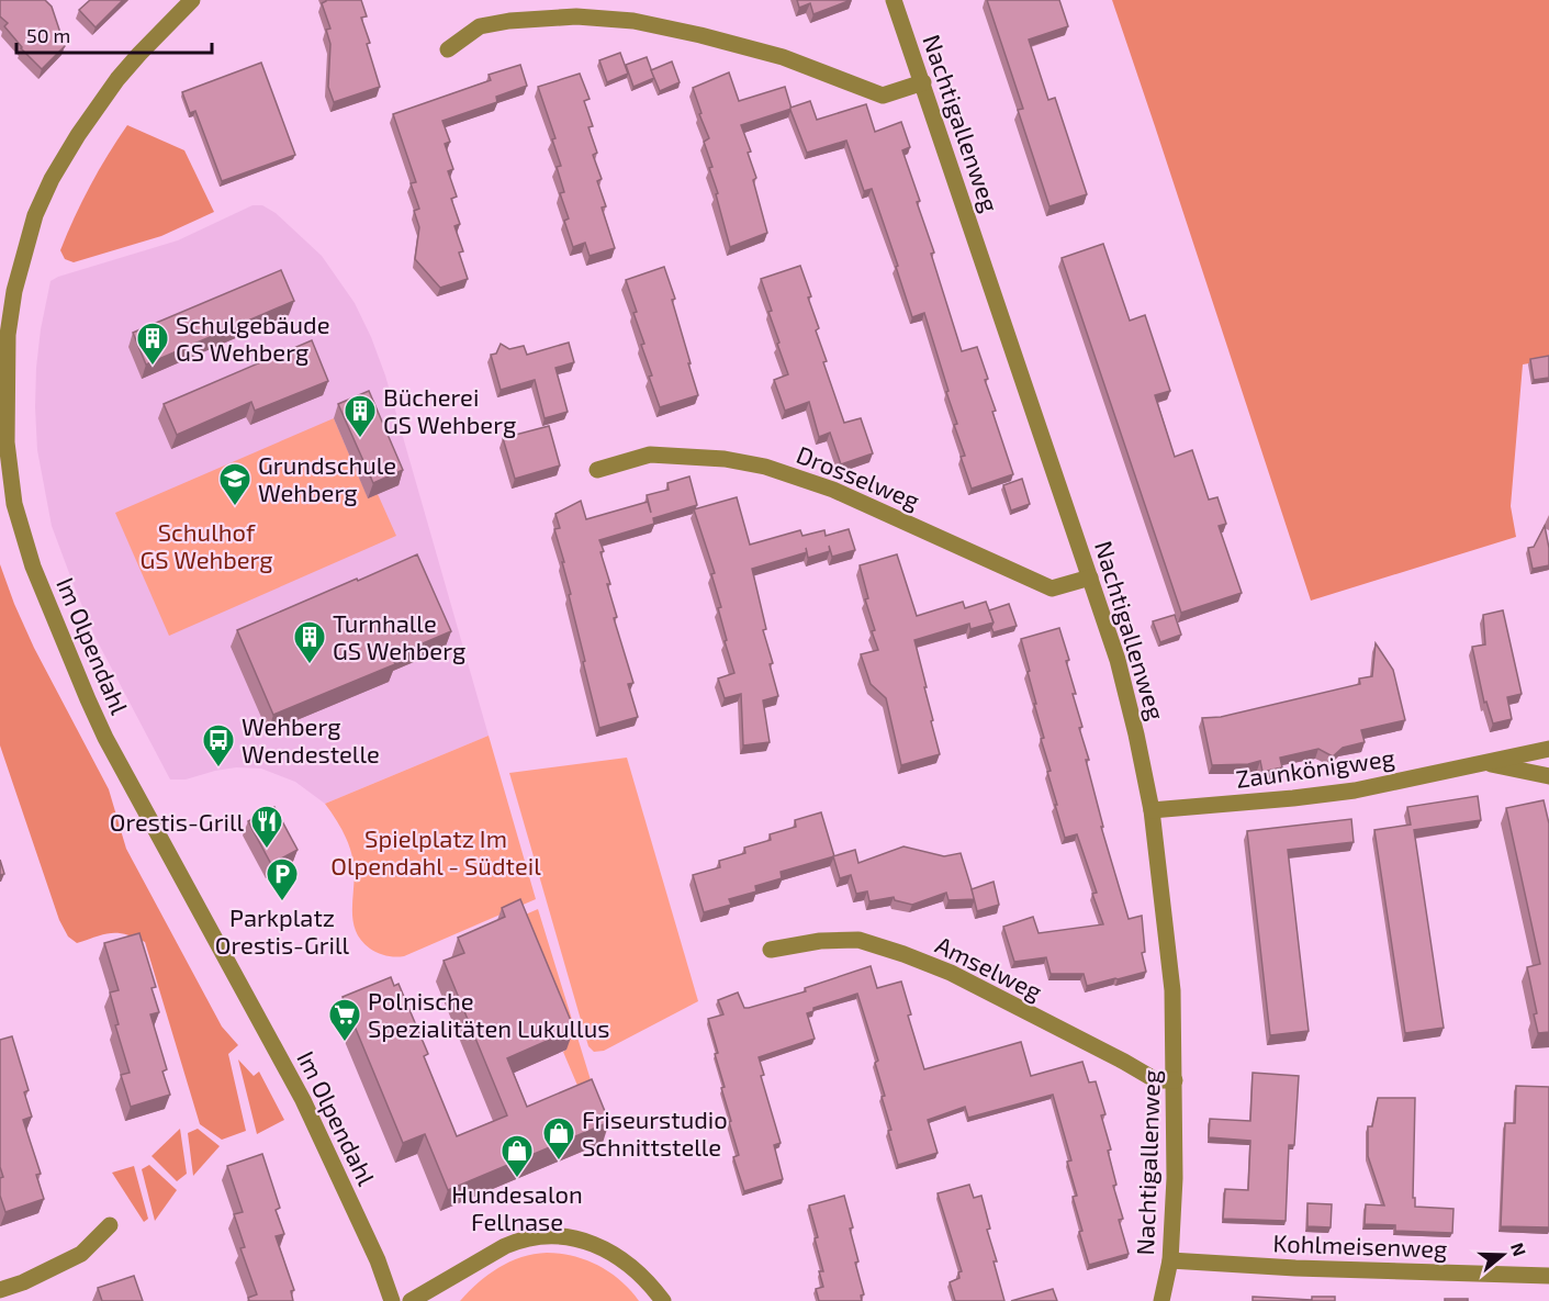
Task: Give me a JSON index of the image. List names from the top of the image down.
{
  "streets": {
    "street": [
      "Nachtigallenweg",
      "Drosselweg",
      "Im Olpendahl",
      "Zaunkönigweg",
      "Amselweg",
      "Kohlmeisenweg"
    ]
  },
  "crossings": [
    ["Nachtigallenweg", "Drosselweg"],
    ["Nachtigallenweg", "Zaunkönigweg"],
    ["Nachtigallenweg", "Amselweg"],
    ["Nachtigallenweg", "Kohlmeisenweg"]
  ],
  "parks": ["Schulhof GS Wehberg", "Spielplatz Im Olpendahl - Südteil"],
  "places": {
    "building": ["Schulgebäude GS Wehberg", "Bücherei GS Wehberg", "Turnhalle GS Wehberg"],
    "school or university": ["Grundschule Wehberg"],
    "bus stop": ["Wehberg Wendestelle"],
    "restaurant": ["Orestis-Grill"],
    "parking": ["Parkplatz Orestis-Grill"],
    "supermarket": ["Polnische Spezialitäten Lukullus"],
    "shop": ["Friseurstudio Schnittstelle", "Hundesalon Fellnase"]
  },
  "scale_bar": "50 m",
  "north": "right"
}
